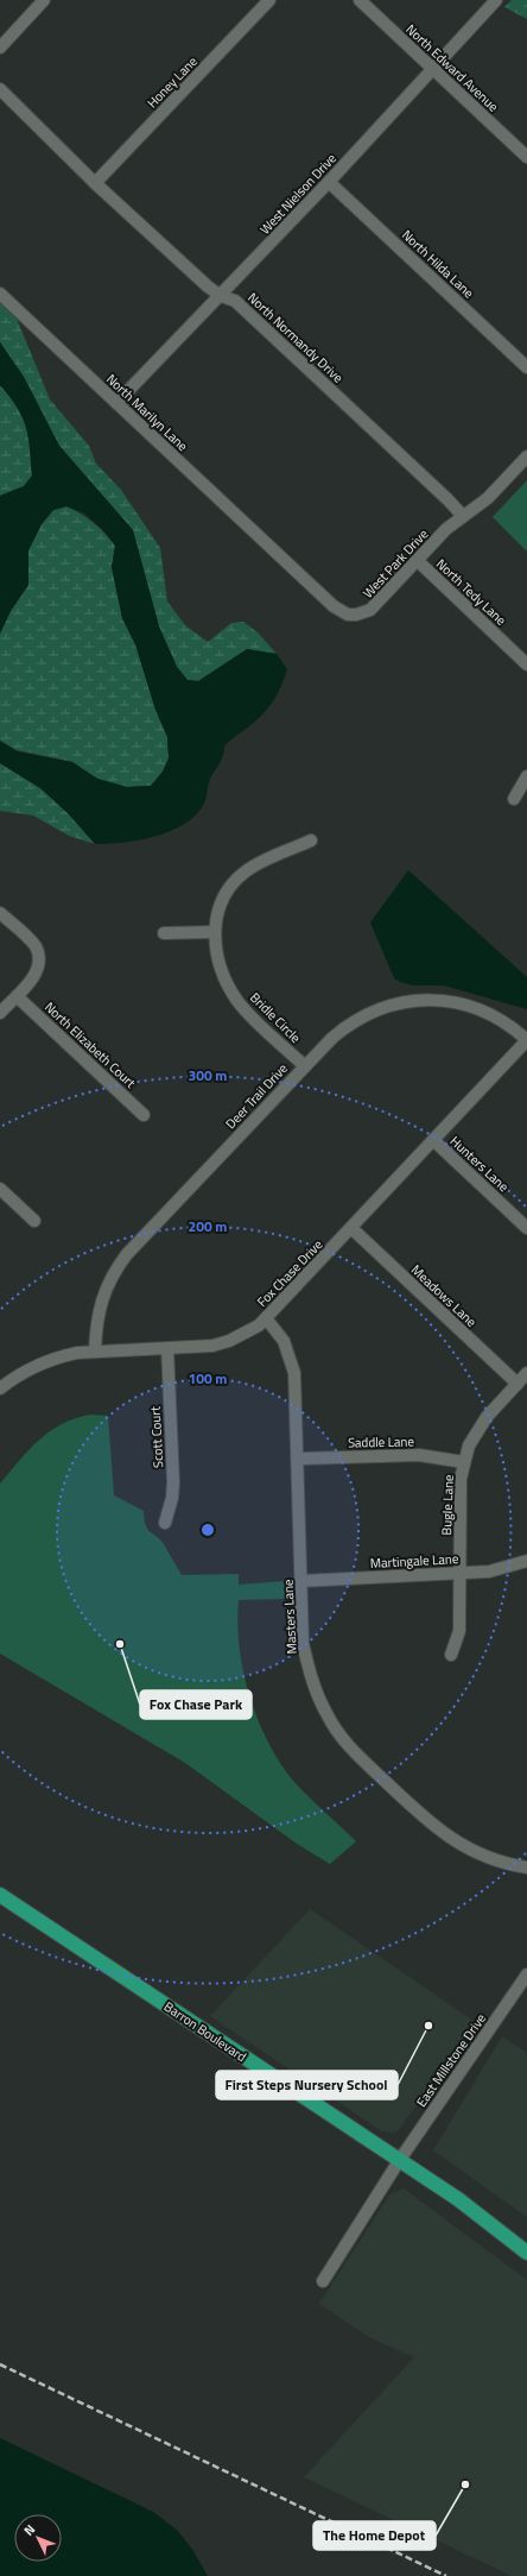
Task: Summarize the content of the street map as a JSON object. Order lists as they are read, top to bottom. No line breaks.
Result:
{"streets":{"main road":["Barron Boulevard"],"street":["North Edward Avenue","Honey Lane","West Nielson Drive","North Hilda Lane","North Normandy Drive","North Marilyn Lane","West Park Drive","North Tedy Lane","Bridle Circle","North Elizabeth Court","Deer Trail Drive","Hunters Lane","Fox Chase Drive","Meadows Lane","Scott Court","Saddle Lane","Bugle Lane","Martingale Lane","Masters Lane","East Millstone Drive"]},"crossings":[["North Edward Avenue","West Nielson Drive"],["Honey Lane","North Normandy Drive"],["West Nielson Drive","North Hilda Lane"],["West Nielson Drive","North Normandy Drive"],["West Nielson Drive","North Marilyn Lane"],["North Normandy Drive","West Park Drive"],["North Marilyn Lane","West Park Drive"],["West Park Drive","North Tedy Lane"],["Bridle Circle","Deer Trail Drive"],["Deer Trail Drive","Fox Chase Drive"],["Hunters Lane","Fox Chase Drive"],["Fox Chase Drive","Meadows Lane"],["Fox Chase Drive","Scott Court"],["Fox Chase Drive","Masters Lane"],["Meadows Lane","Bugle Lane"],["Saddle Lane","Bugle Lane"],["Saddle Lane","Masters Lane"],["Bugle Lane","Martingale Lane"],["Martingale Lane","Masters Lane"],["Barron Boulevard","East Millstone Drive"]],"places":["Fox Chase Park","First Steps Nursery School","The Home Depot"],"north":"top left","rings":["300 m","200 m","100 m"]}
